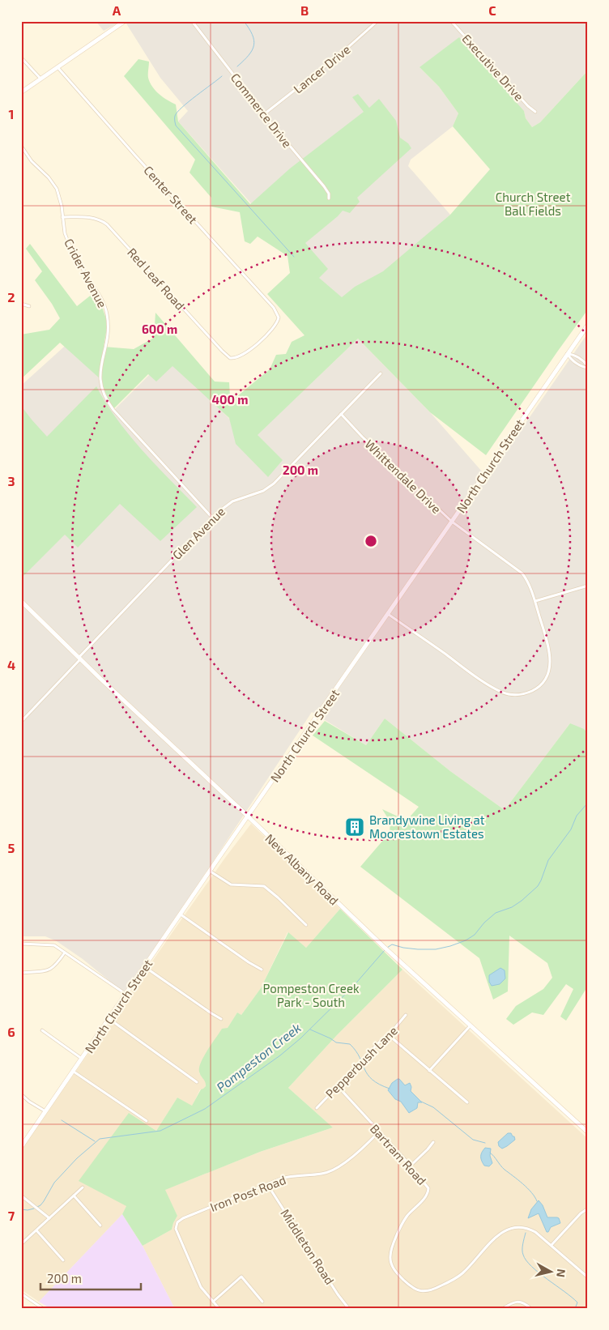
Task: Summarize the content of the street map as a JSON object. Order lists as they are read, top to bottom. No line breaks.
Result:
{"streets":{"main road":["North Church Street","New Albany Road"],"street":["Executive Drive","Lancer Drive","Commerce Drive","Center Street","Crider Avenue","Red Leaf Road","Whittendale Drive","Glen Avenue","Pepperbush Lane","Bartram Road","Iron Post Road","Middleton Road"]},"crossings":[["Lancer Drive","Commerce Drive"],["Center Street","Red Leaf Road"],["Crider Avenue","Red Leaf Road"],["Crider Avenue","Glen Avenue"],["North Church Street","Whittendale Drive"],["North Church Street","New Albany Road"],["Whittendale Drive","Glen Avenue"],["Glen Avenue","New Albany Road"],["Pepperbush Lane","Bartram Road"],["Bartram Road","Iron Post Road"],["Iron Post Road","Middleton Road"]],"water":["Pompeston Creek"],"parks":["Church Street Ball Fields","Pompeston Creek Park - South"],"places":{"building":["Brandywine Living at Moorestown Estates"]},"scale_bar":"200 m","north":"right","grid":{"columns":["A","B","C"],"rows":["1","2","3","4","5","6","7"]},"rings":["600 m","400 m","200 m"]}
